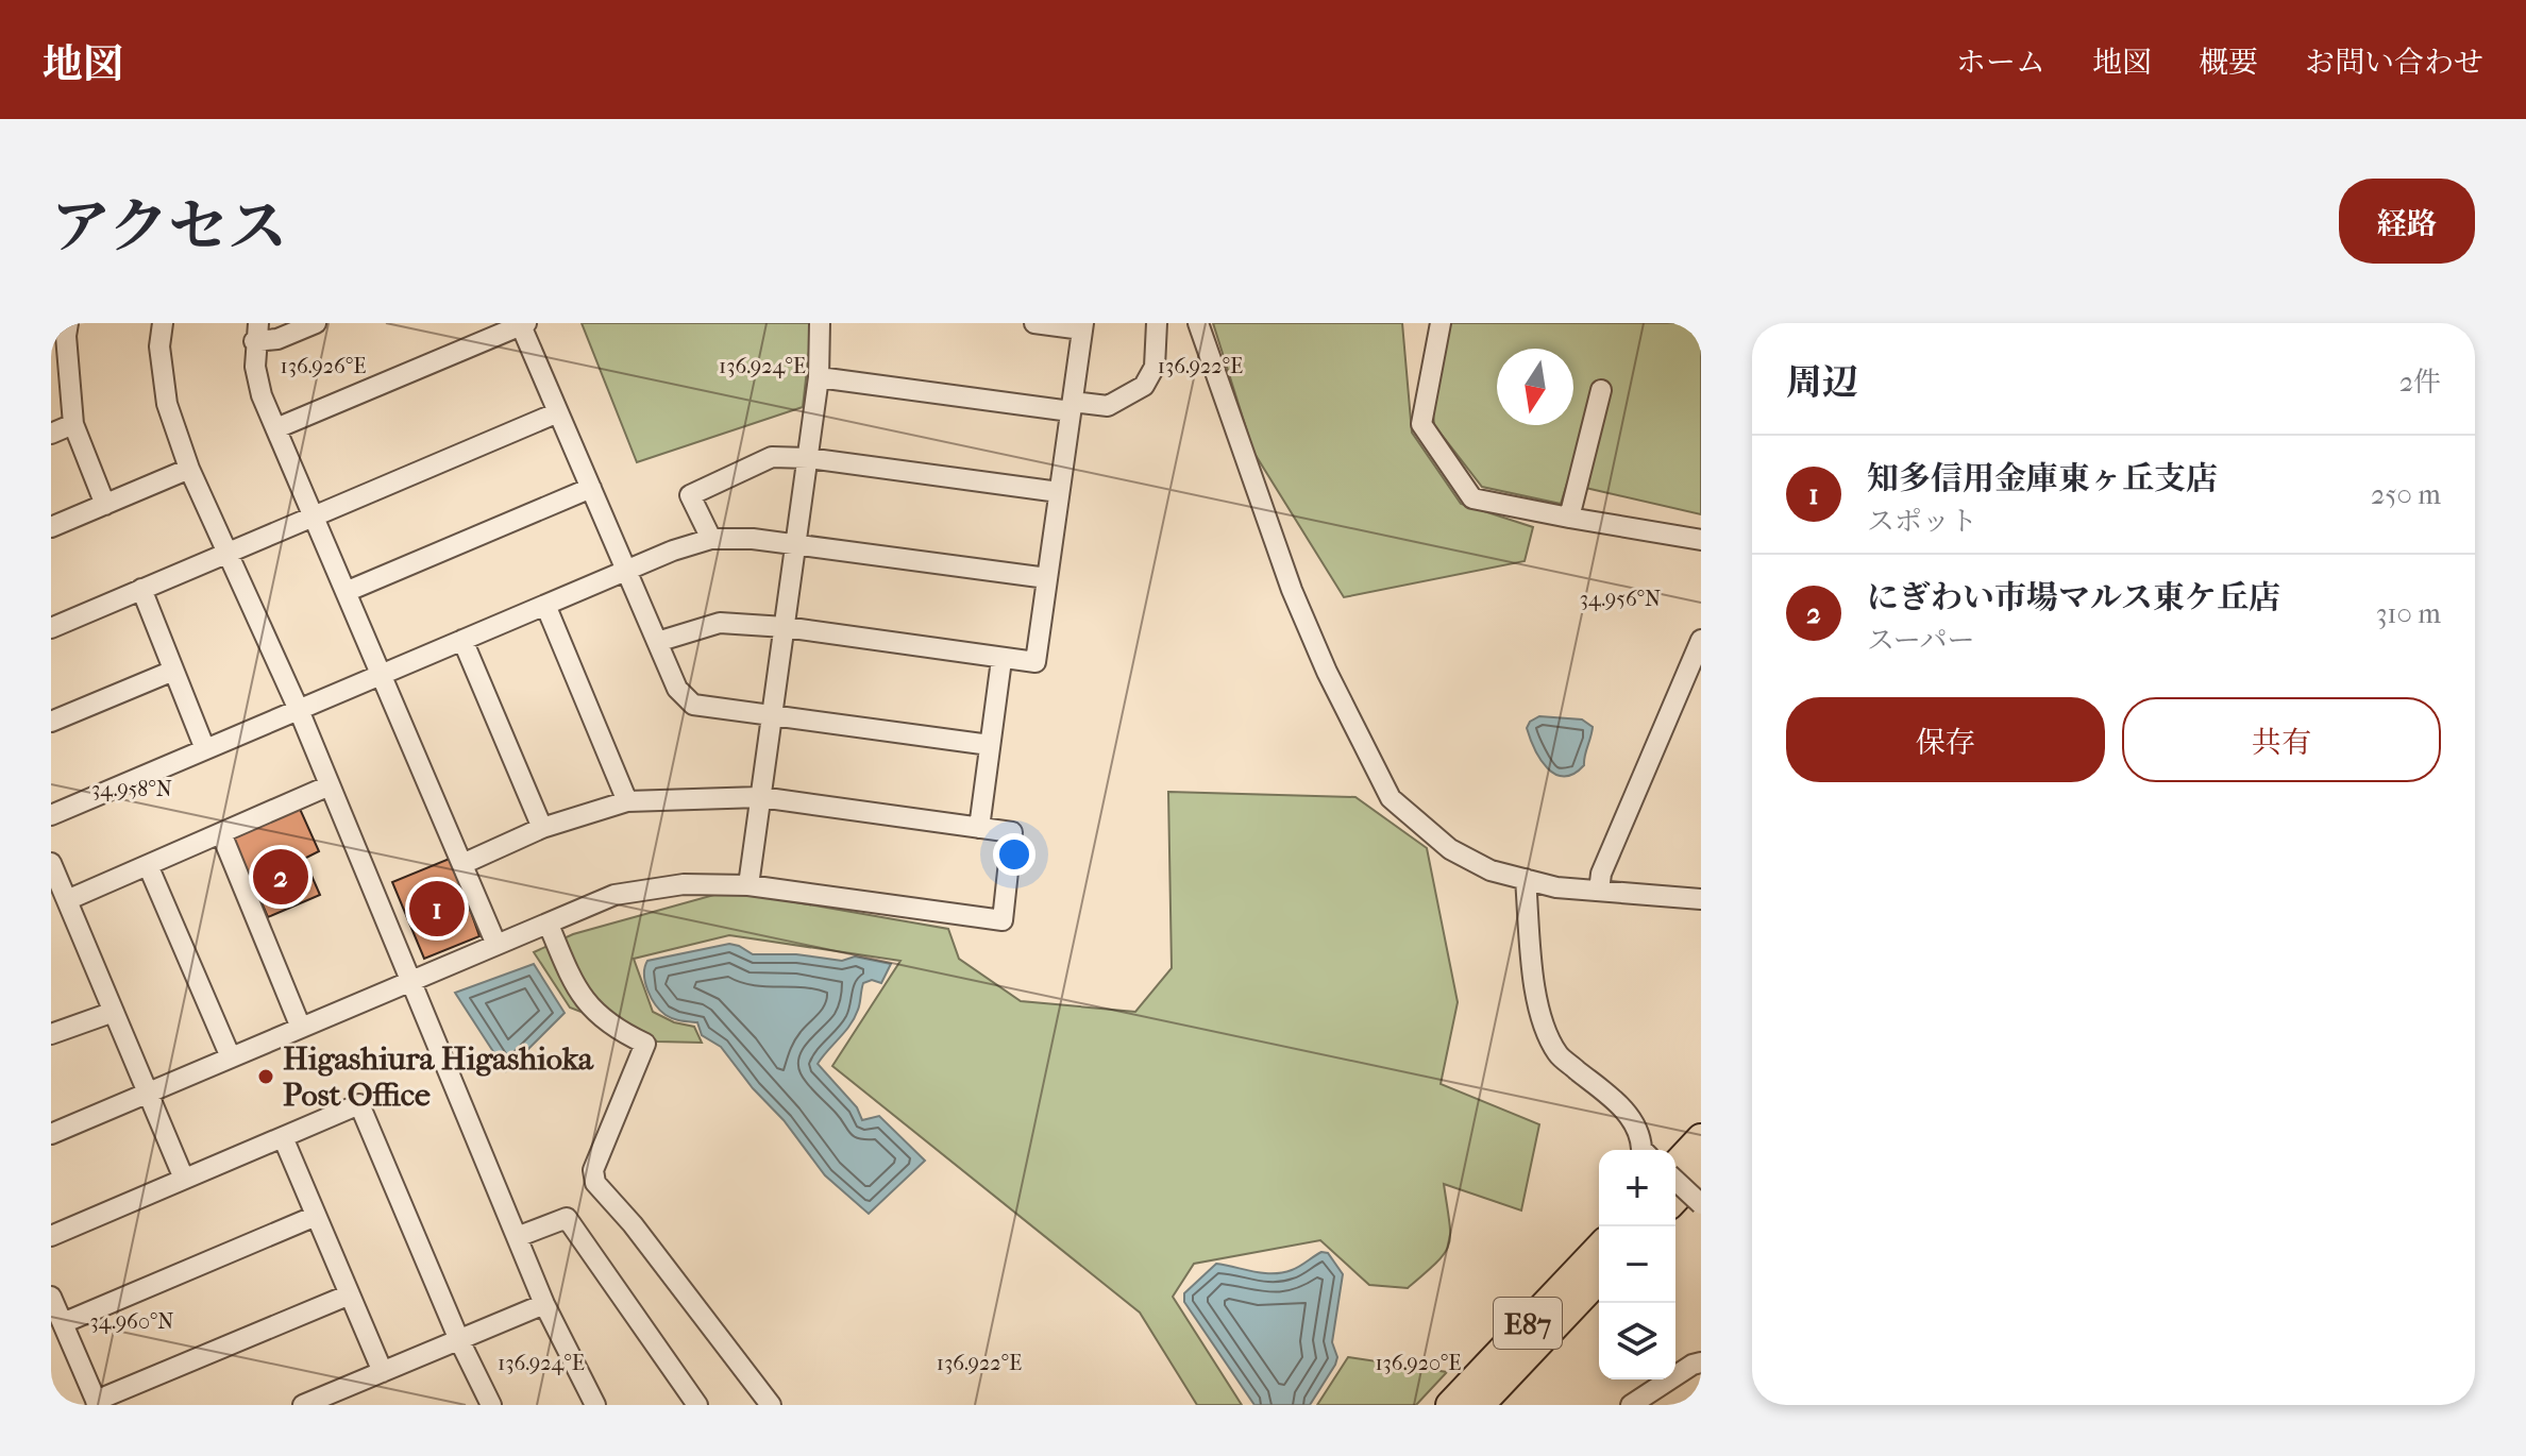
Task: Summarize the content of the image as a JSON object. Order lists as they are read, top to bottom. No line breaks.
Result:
{"streets":{"highway":["E87"]},"places":["Higashiura Higashioka Post Office"],"north":"bottom","page":{"header":"地図","nav":["ホーム","地図","概要","お問い合わせ"],"title":"アクセス","buttons":["経路",["保存","共有"]],"heading":["周辺","2件"],"list":[{"mark":"1","name":"知多信用金庫東ヶ丘支店","note":"スポット","value":"250 m"},{"mark":"2","name":"にぎわい市場マルス東ケ丘店","note":"スーパー","value":"310 m"}],"pins":["2","1"],"map_buttons":["+","−"]},"coordinates":["136.926°E","136.924°E","136.922°E","34.956°N","34.958°N","34.960°N","136.920°E"]}
